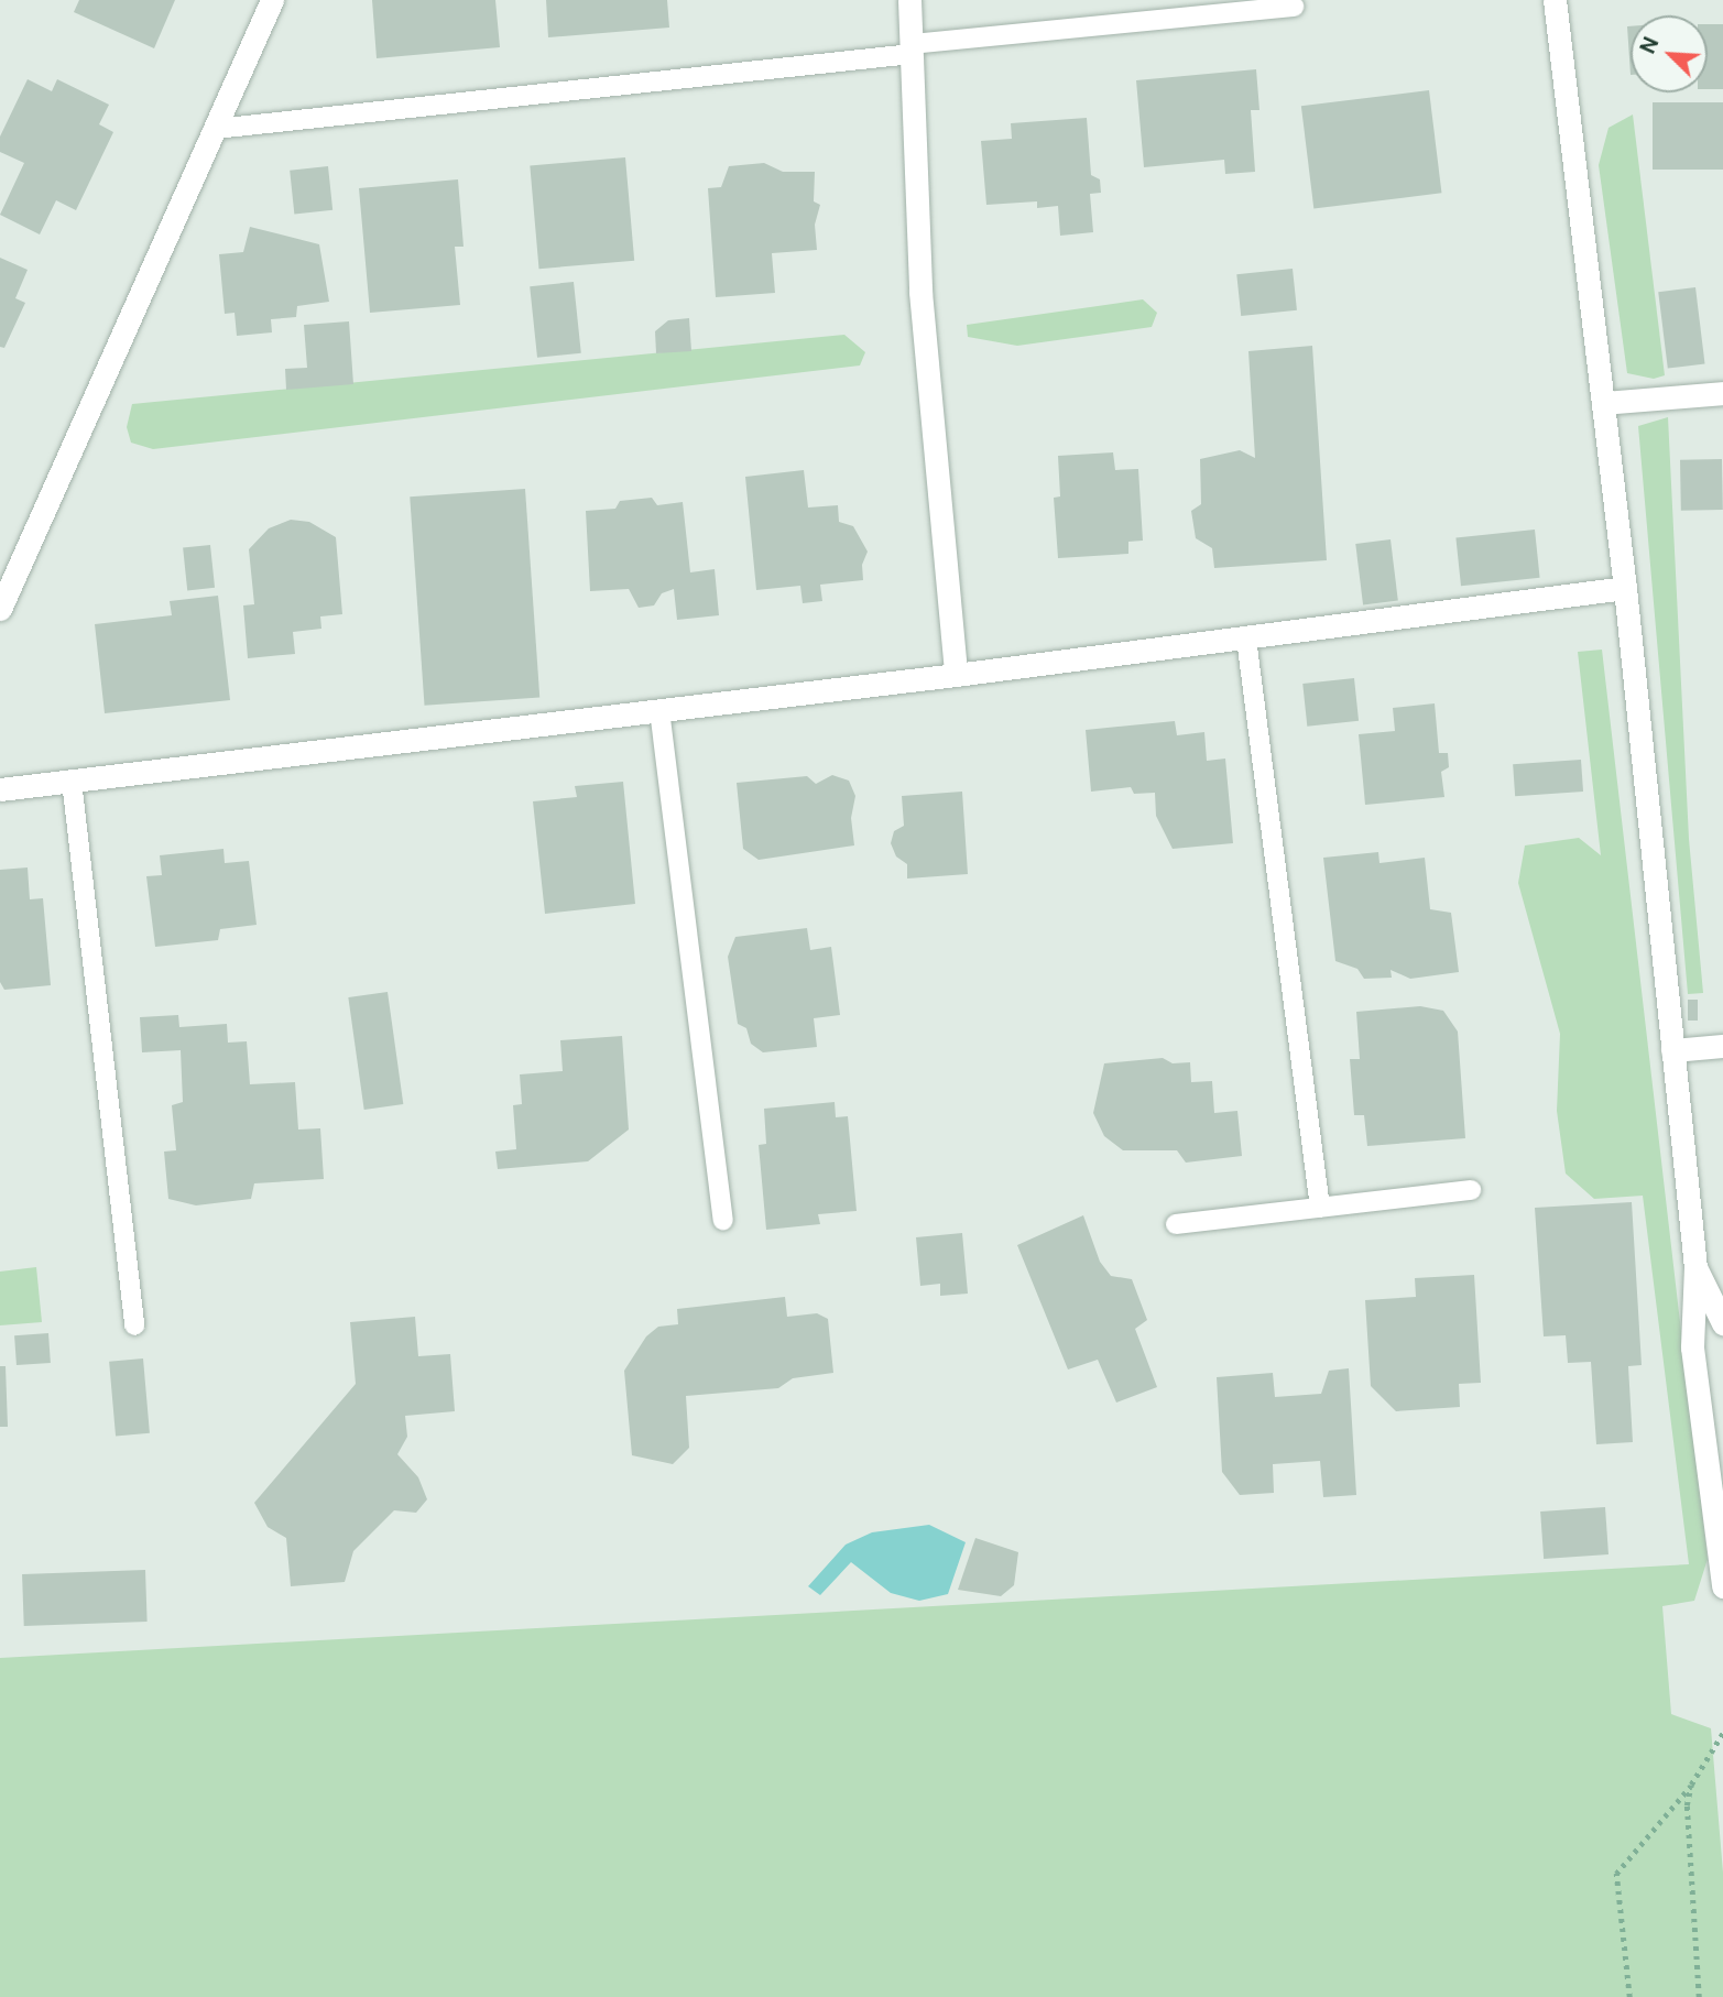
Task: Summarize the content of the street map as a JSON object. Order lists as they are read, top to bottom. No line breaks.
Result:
{"north":"top left"}
